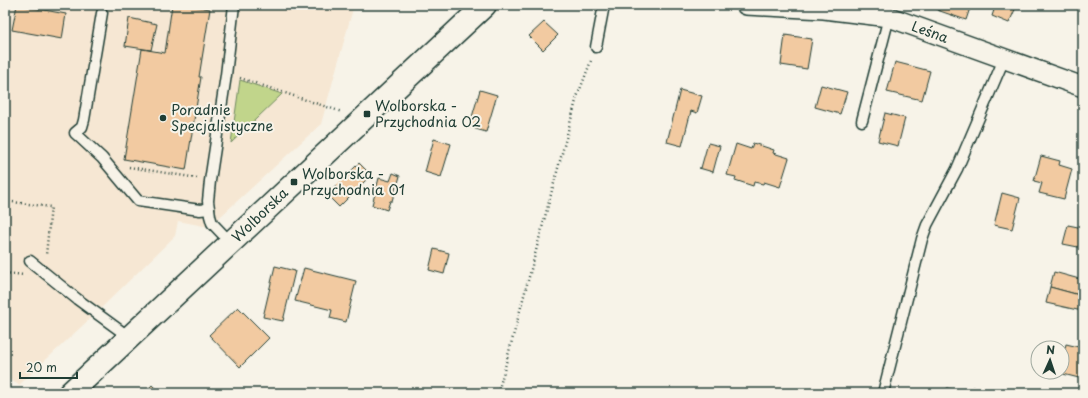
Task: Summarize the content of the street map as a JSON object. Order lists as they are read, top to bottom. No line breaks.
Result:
{"streets":{"main road":["Wolborska"],"street":["Leśna"]},"places":{"transit":["Wolborska - Przychodnia 02","Wolborska - Przychodnia 01"],"other":["Poradnie Specjalistyczne"]},"scale_bar":"20 m","north":"top"}
